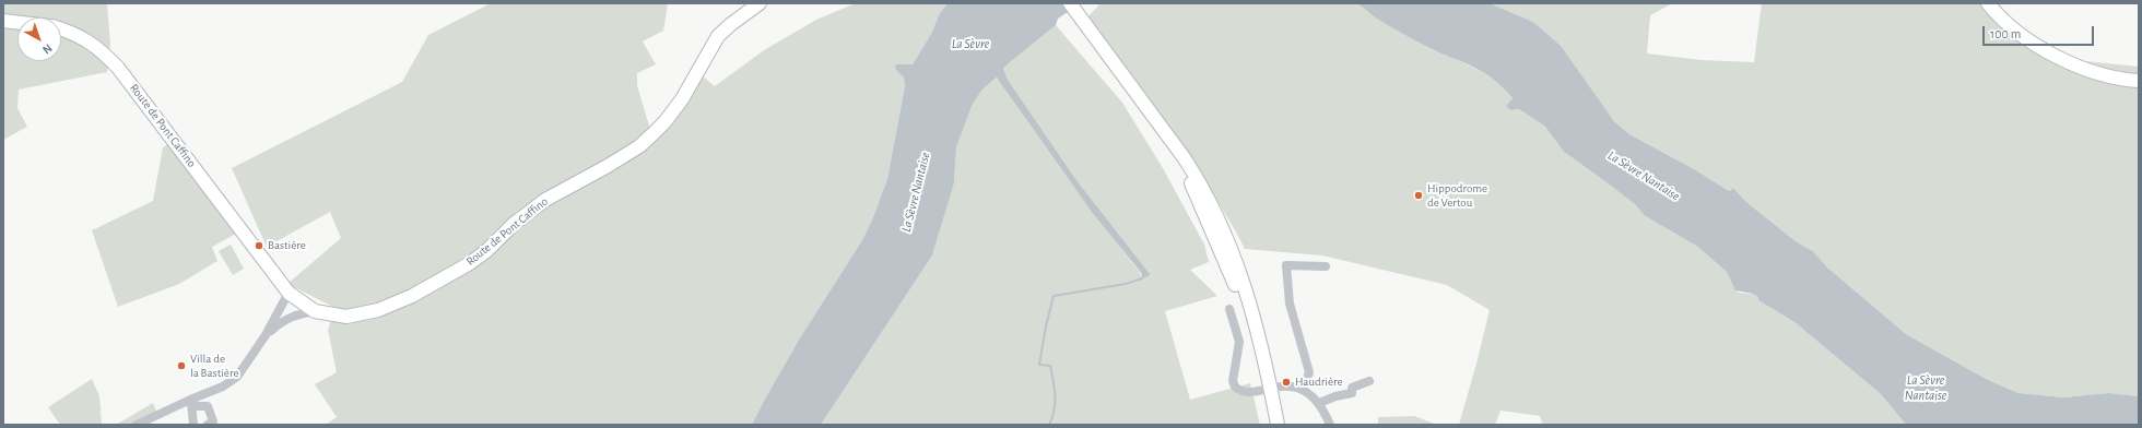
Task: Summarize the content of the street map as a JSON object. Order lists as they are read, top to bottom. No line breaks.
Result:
{"streets":{"street":["Route de Pont Caffino"]},"water":["La Sèvre","La Sèvre Nantaise"],"places":["Hippodrome de Vertou","Bastière","Villa de la Bastière","Haudrière"],"scale_bar":"100 m","north":"bottom right"}
